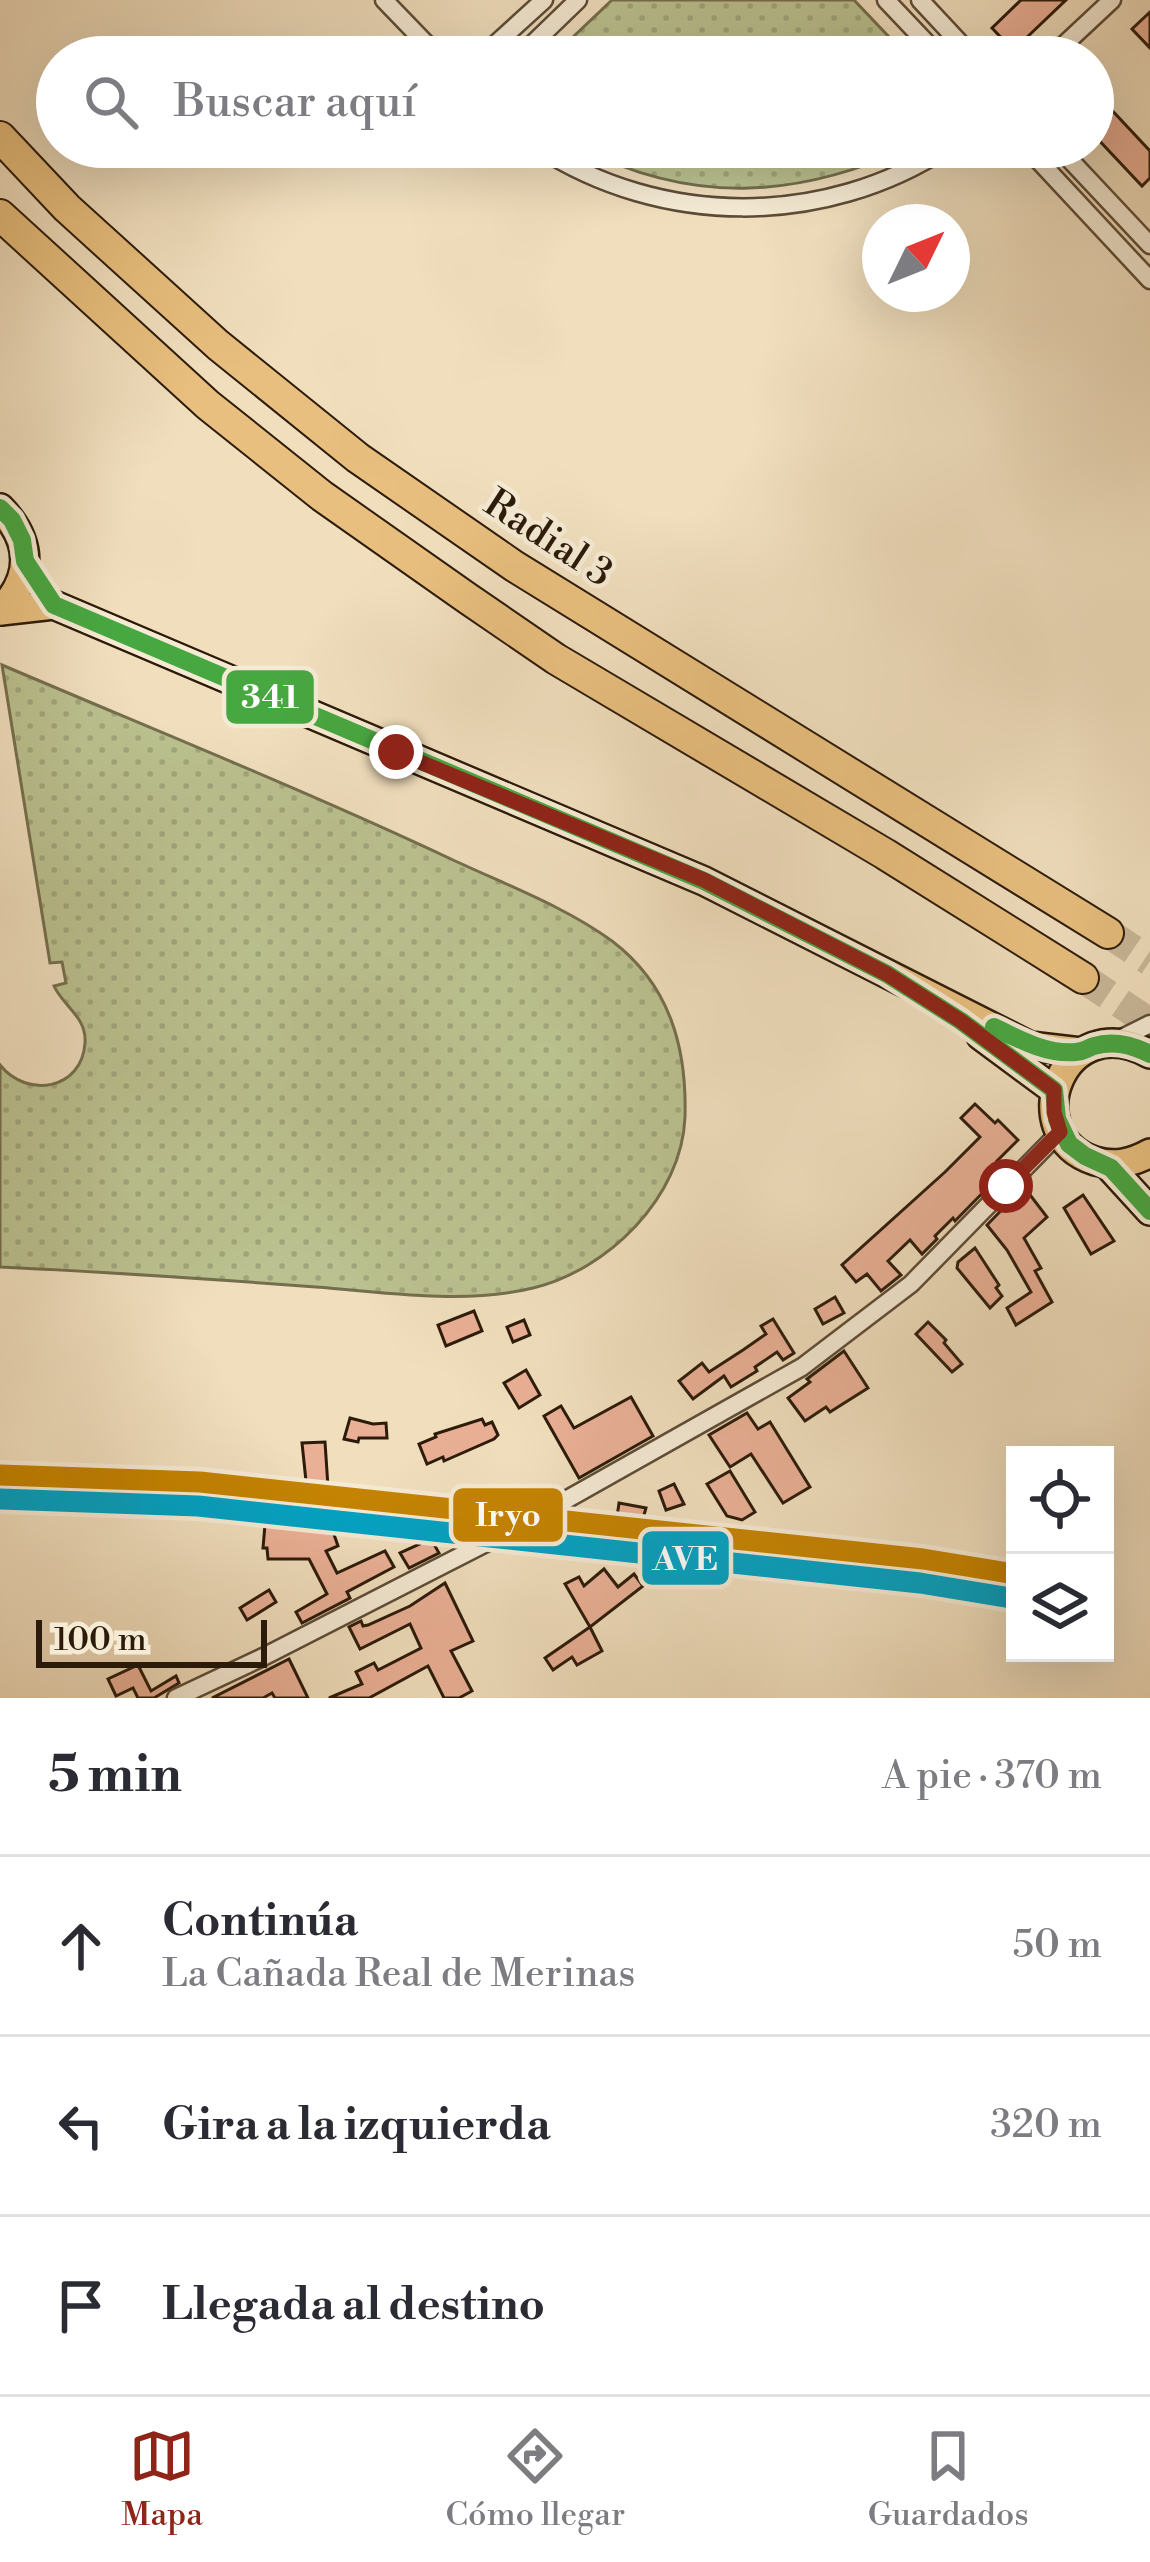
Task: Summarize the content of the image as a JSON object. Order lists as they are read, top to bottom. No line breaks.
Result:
{"streets":{"highway":["Radial 3"]},"lines":["transit line 341","transit line Iryo","transit line AVE"],"scale_bar":"100 m","north":"top right","page":{"search":"Buscar aquí","scale":"100 m","heading":["5 min","A pie · 370 m"],"list":[["Continúa","La Cañada Real de Merinas","50 m"],["Gira a la izquierda","320 m"],"Llegada al destino"],"nav":["Mapa","Cómo llegar","Guardados"]}}
